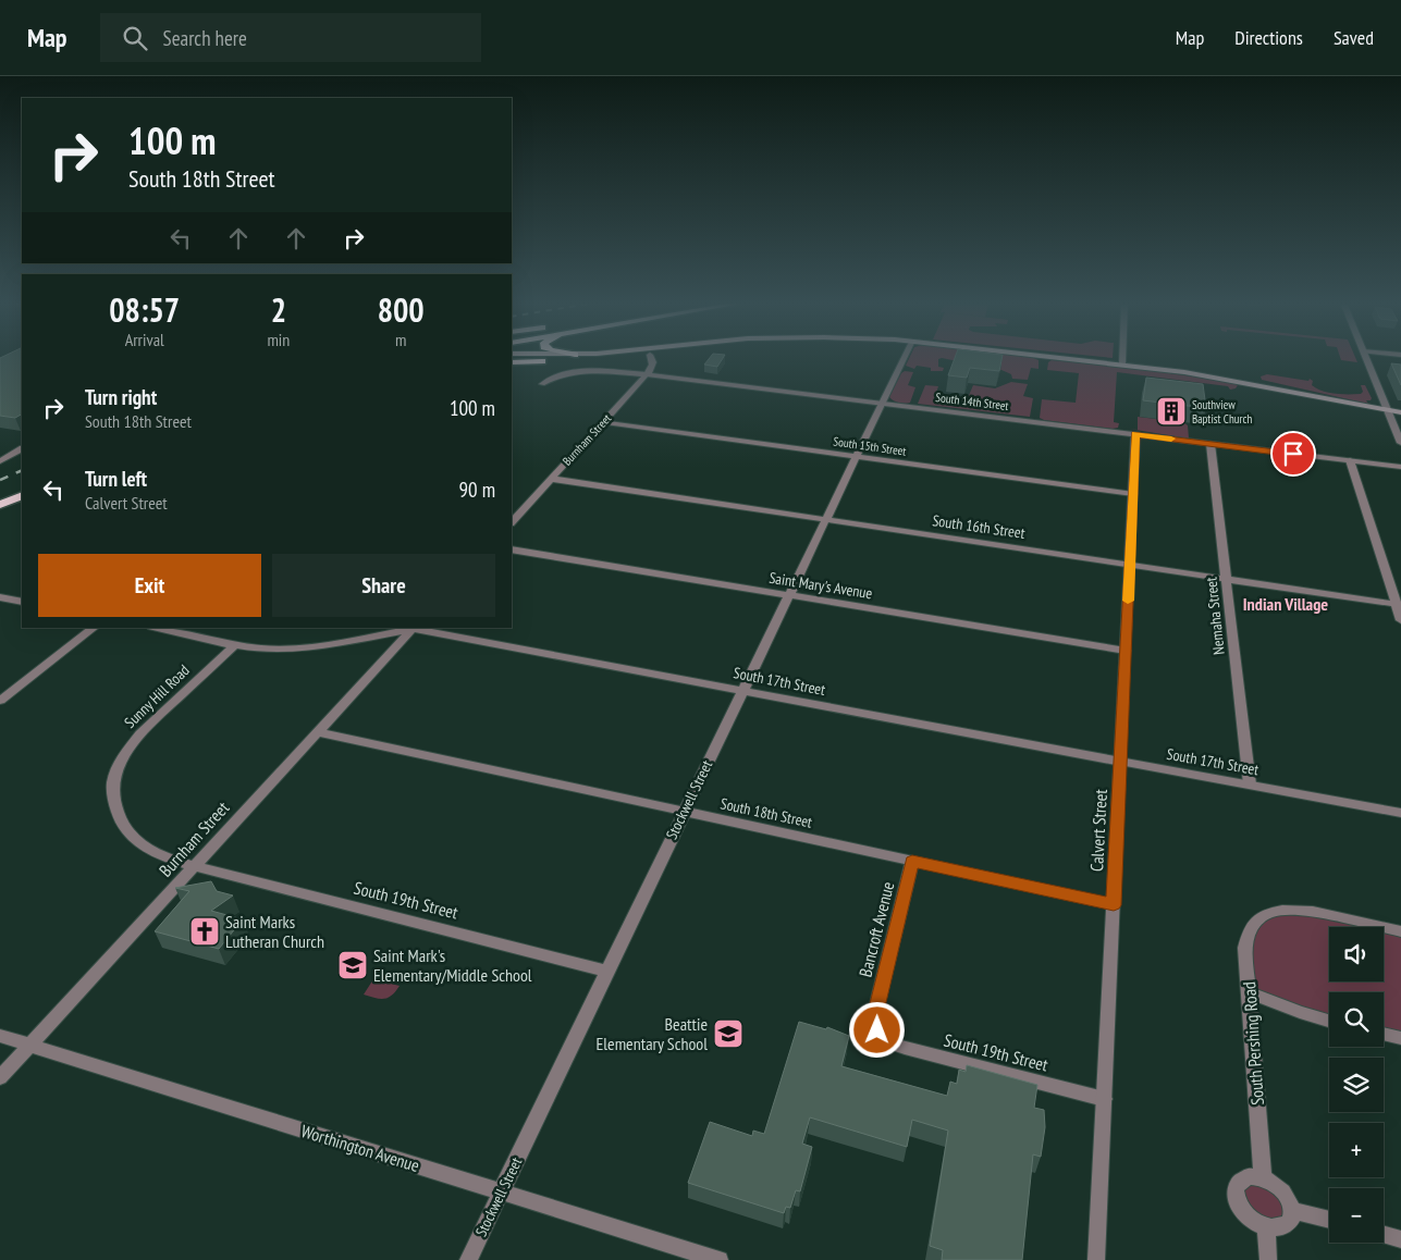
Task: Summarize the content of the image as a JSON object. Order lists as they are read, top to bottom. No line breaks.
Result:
{"streets":{"street":["South 14th Street","Burnham Street","South 15th Street","South 16th Street","Saint Mary's Avenue","Nemaha Street","South 17th Street","Sunny Hill Road","Stockwell Street","South 18th Street","Calvert Street","South 19th Street","Bancroft Avenue","South Pershing Road","Worthington Avenue"]},"crossings":[["South 14th Street","Burnham Street"],["South 14th Street","Nemaha Street"],["South 14th Street","Stockwell Street"],["South 14th Street","Calvert Street"],["Burnham Street","South 15th Street"],["Burnham Street","South 16th Street"],["Burnham Street","South 17th Street"],["Burnham Street","Sunny Hill Road"],["Burnham Street","South 18th Street"],["Burnham Street","South 19th Street"],["Burnham Street","Worthington Avenue"],["South 15th Street","Stockwell Street"],["South 15th Street","Calvert Street"],["South 16th Street","Nemaha Street"],["South 16th Street","Stockwell Street"],["South 16th Street","Calvert Street"],["Saint Mary's Avenue","Stockwell Street"],["Saint Mary's Avenue","Calvert Street"],["Nemaha Street","South 17th Street"],["South 17th Street","Sunny Hill Road"],["South 17th Street","Stockwell Street"],["South 17th Street","Calvert Street"],["Sunny Hill Road","South 19th Street"],["Stockwell Street","South 18th Street"],["Stockwell Street","South 19th Street"],["Stockwell Street","Worthington Avenue"],["South 18th Street","Calvert Street"],["South 18th Street","Bancroft Avenue"],["Calvert Street","South 19th Street"],["South 19th Street","Bancroft Avenue"]],"districts":["Indian Village"],"places":{"building":["Southview Baptist Church"],"church":["Saint Marks Lutheran Church"],"school or university":["Saint Mark's Elementary/Middle School","Beattie Elementary School"]},"page":{"header":"Map","search":"Search here","nav":["Map","Directions","Saved"],"turn":["100 m","South 18th Street"],"eta":["08:57","Arrival","2","min","800","m"],"list":[{"name":"Turn right","note":"South 18th Street","value":"100 m"},{"name":"Turn left","note":"Calvert Street","value":"90 m"}],"buttons":["Exit","Share"],"map_buttons":["+","−"]}}
